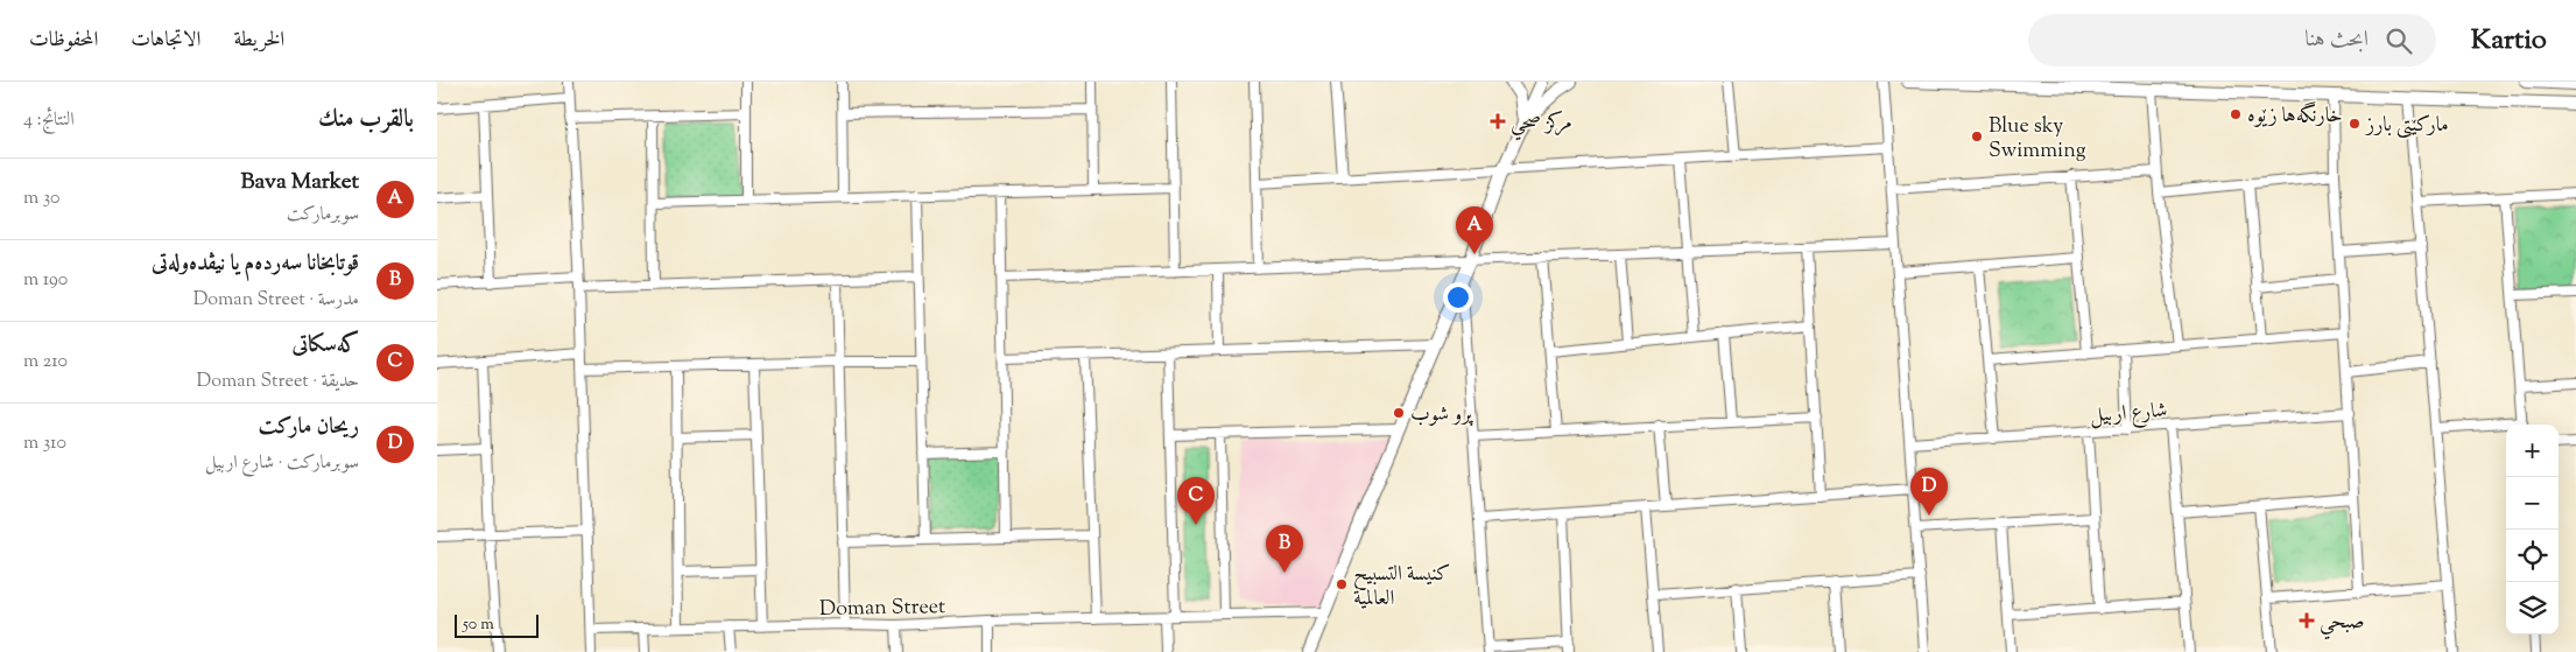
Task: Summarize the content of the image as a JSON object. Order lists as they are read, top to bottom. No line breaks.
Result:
{"streets":{"street":["شارع اربيل","Doman Street"]},"places":{"other":["خارنگەها زێوە","مارکێتی بارز","Blue sky Swimming","پرو شوب","كنيسة التسبيح العالمية"],"health":["مركز صحي","صبحي"]},"scale_bar":"50 m","page":{"header":"Kartio","search":"ابحث هنا","nav":["الخريطة","الاتجاهات","المحفوظات"],"heading":["بالقرب منك","النتائج: 4"],"list":[{"mark":"A","name":"Bava Market","note":"سوبرماركت","value":"30 m"},{"mark":"B","name":"قوتابخانا سەردەم یا نیڤدەولەتی","note":"مدرسة · Doman Street","value":"190 m"},{"mark":"C","name":"کەسکاتی","note":"حديقة · Doman Street","value":"210 m"},{"mark":"D","name":"ريحان ماركت","note":"سوبرماركت · شارع اربيل","value":"310 m"}],"pins":["A","D","C","B"],"map_buttons":["+","−"],"scale":"50 m"}}
